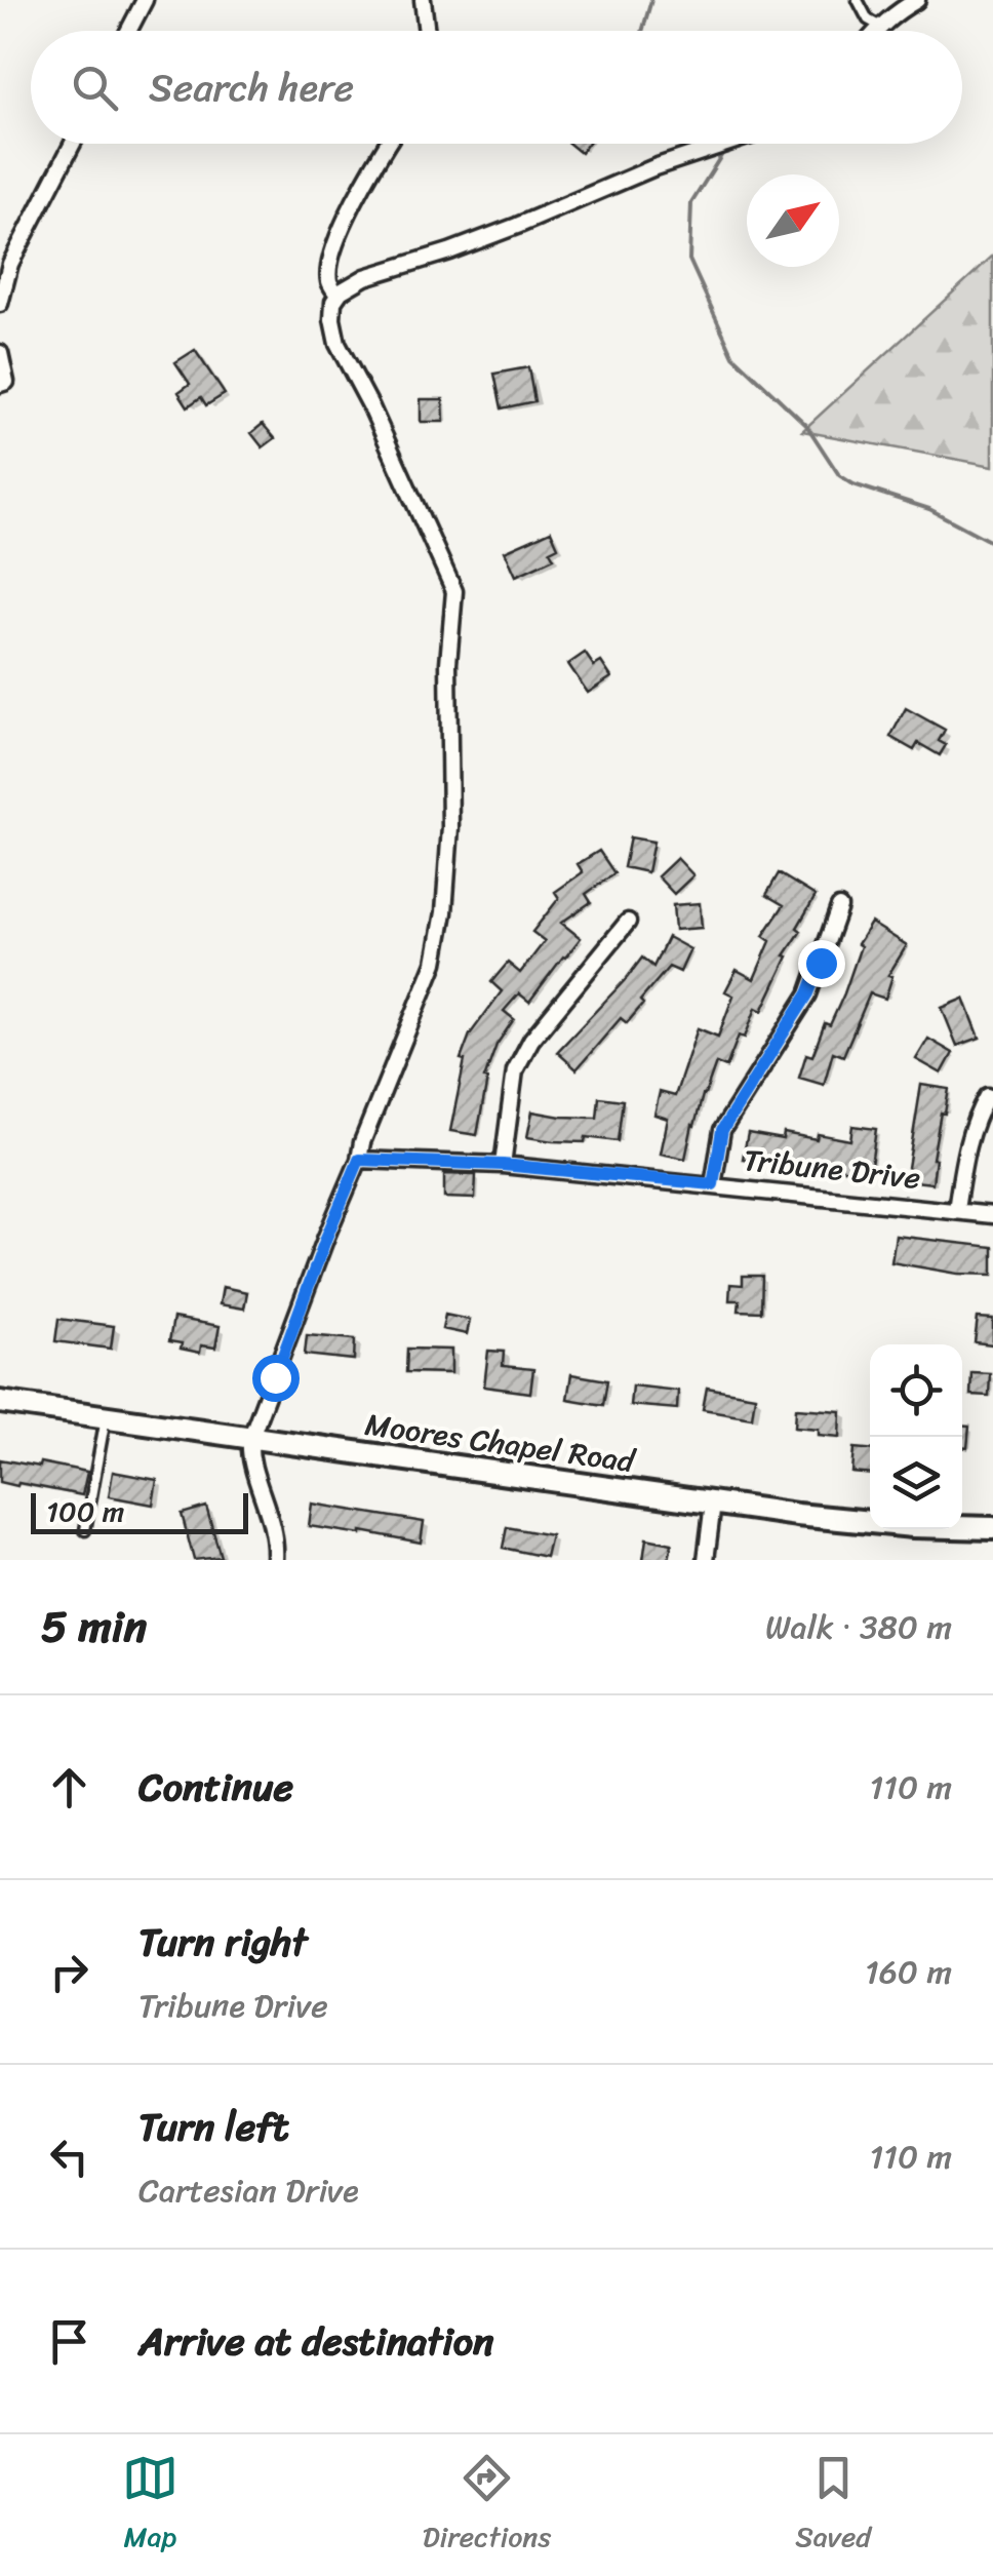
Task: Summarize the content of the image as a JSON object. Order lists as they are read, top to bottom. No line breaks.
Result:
{"streets":{"main road":["Moores Chapel Road"],"street":["Tribune Drive"]},"scale_bar":"100 m","north":"top right","page":{"search":"Search here","scale":"100 m","heading":["5 min","Walk · 380 m"],"list":[["Continue","110 m"],["Turn right","Tribune Drive","160 m"],["Turn left","Cartesian Drive","110 m"],"Arrive at destination"],"nav":["Map","Directions","Saved"]}}
